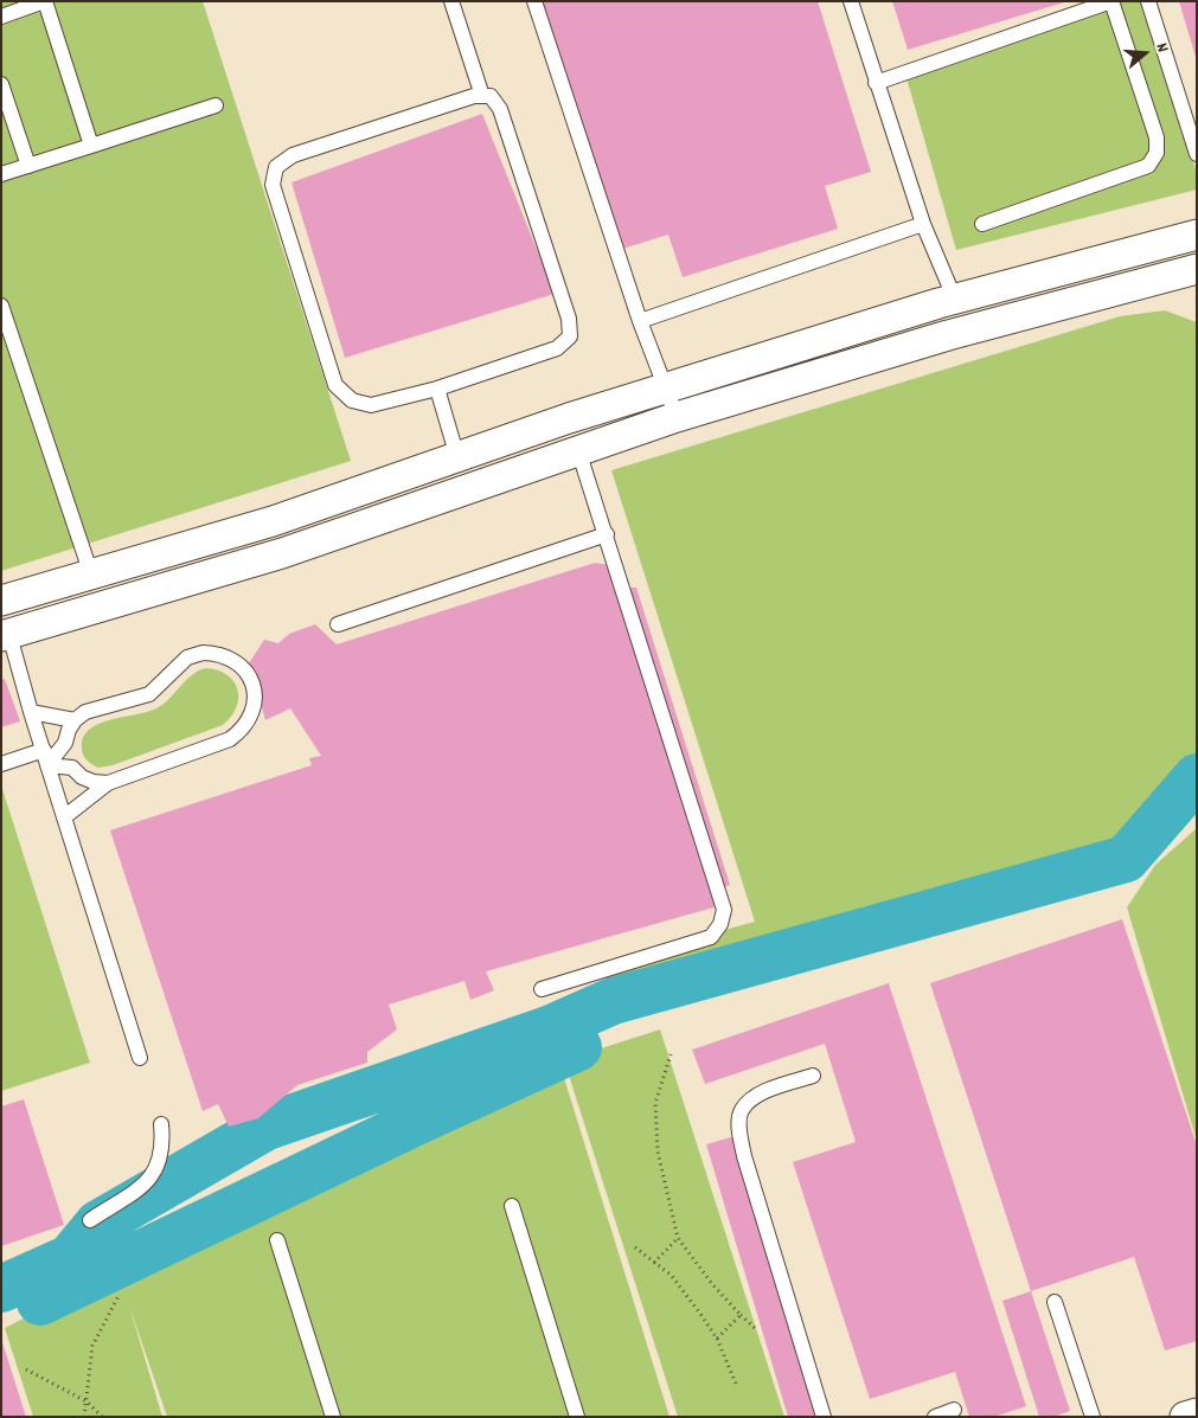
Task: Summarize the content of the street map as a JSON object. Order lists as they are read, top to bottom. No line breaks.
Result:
{"north":"right"}
